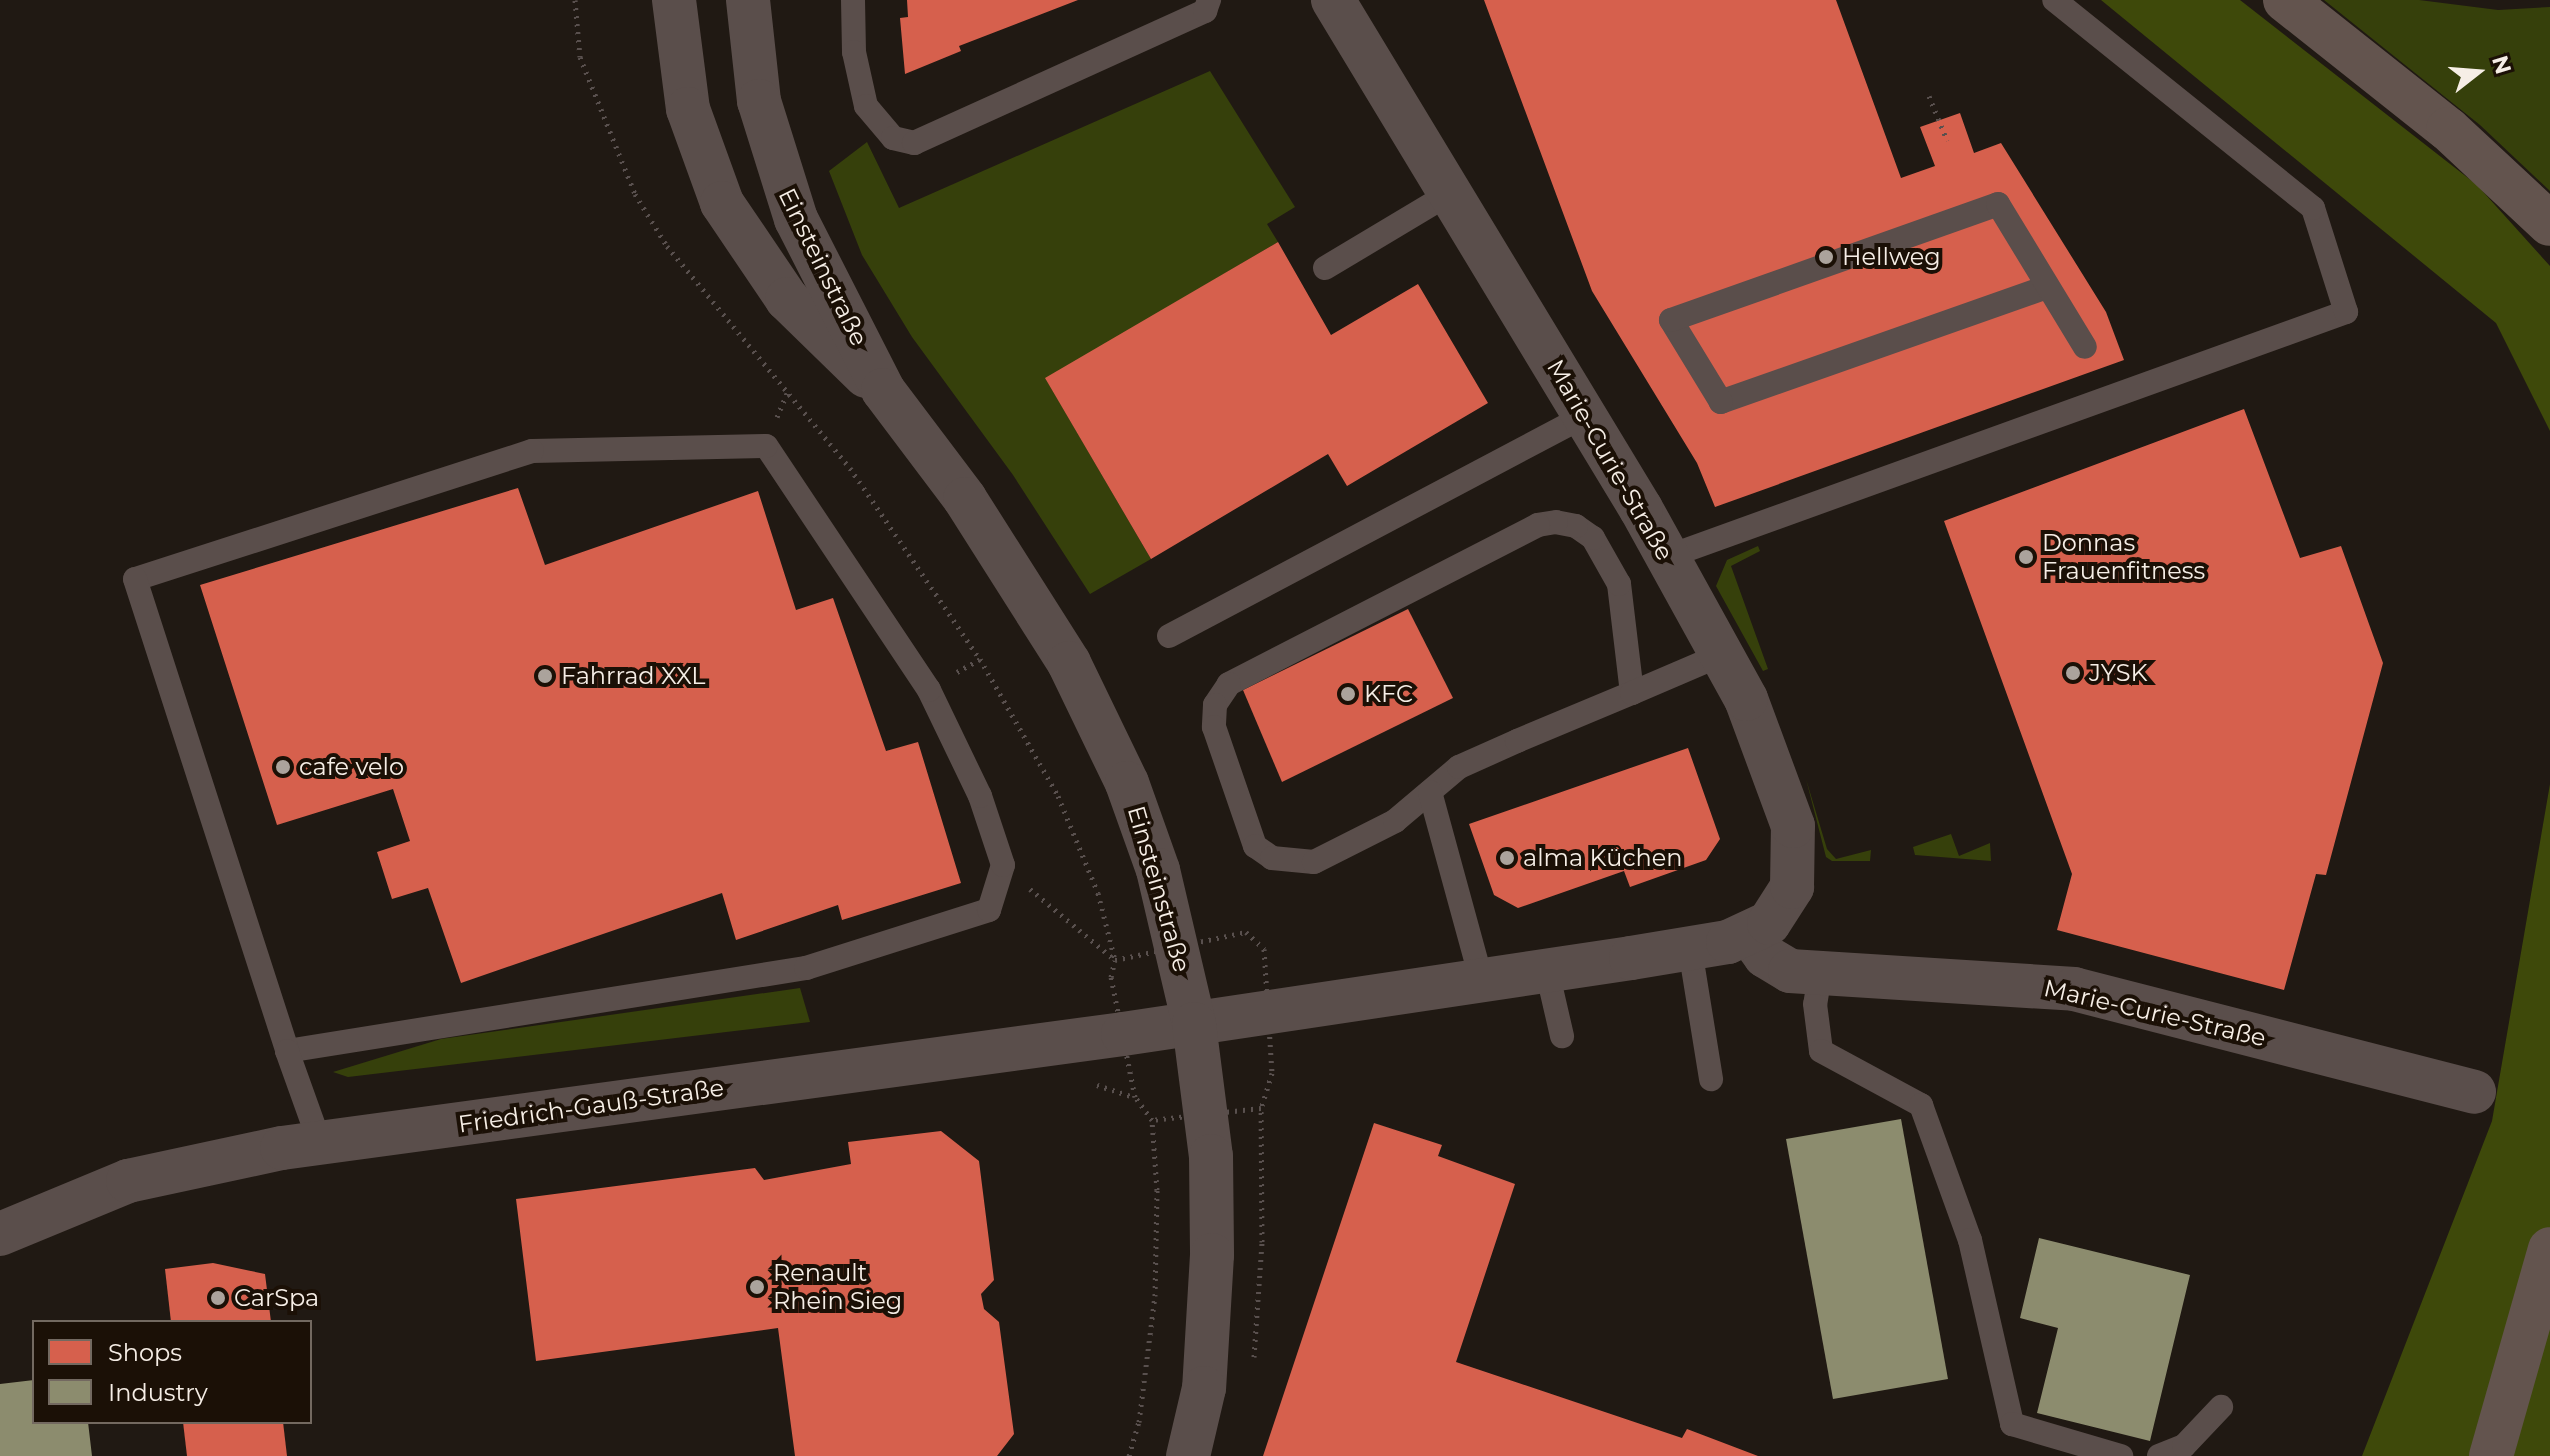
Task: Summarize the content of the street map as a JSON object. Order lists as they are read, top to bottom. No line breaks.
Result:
{"streets":{"street":["Einsteinstraße","Marie-Curie-Straße","Friedrich-Gauß-Straße"]},"crossings":[["Einsteinstraße","Friedrich-Gauß-Straße"]],"places":["Hellweg","Donnas Frauenfitness","JYSK","Fahrrad XXL","KFC","cafe velo","alma Küchen","Renault Rhein Sieg","CarSpa"],"legend":["Shops","Industry"],"north":"right"}
